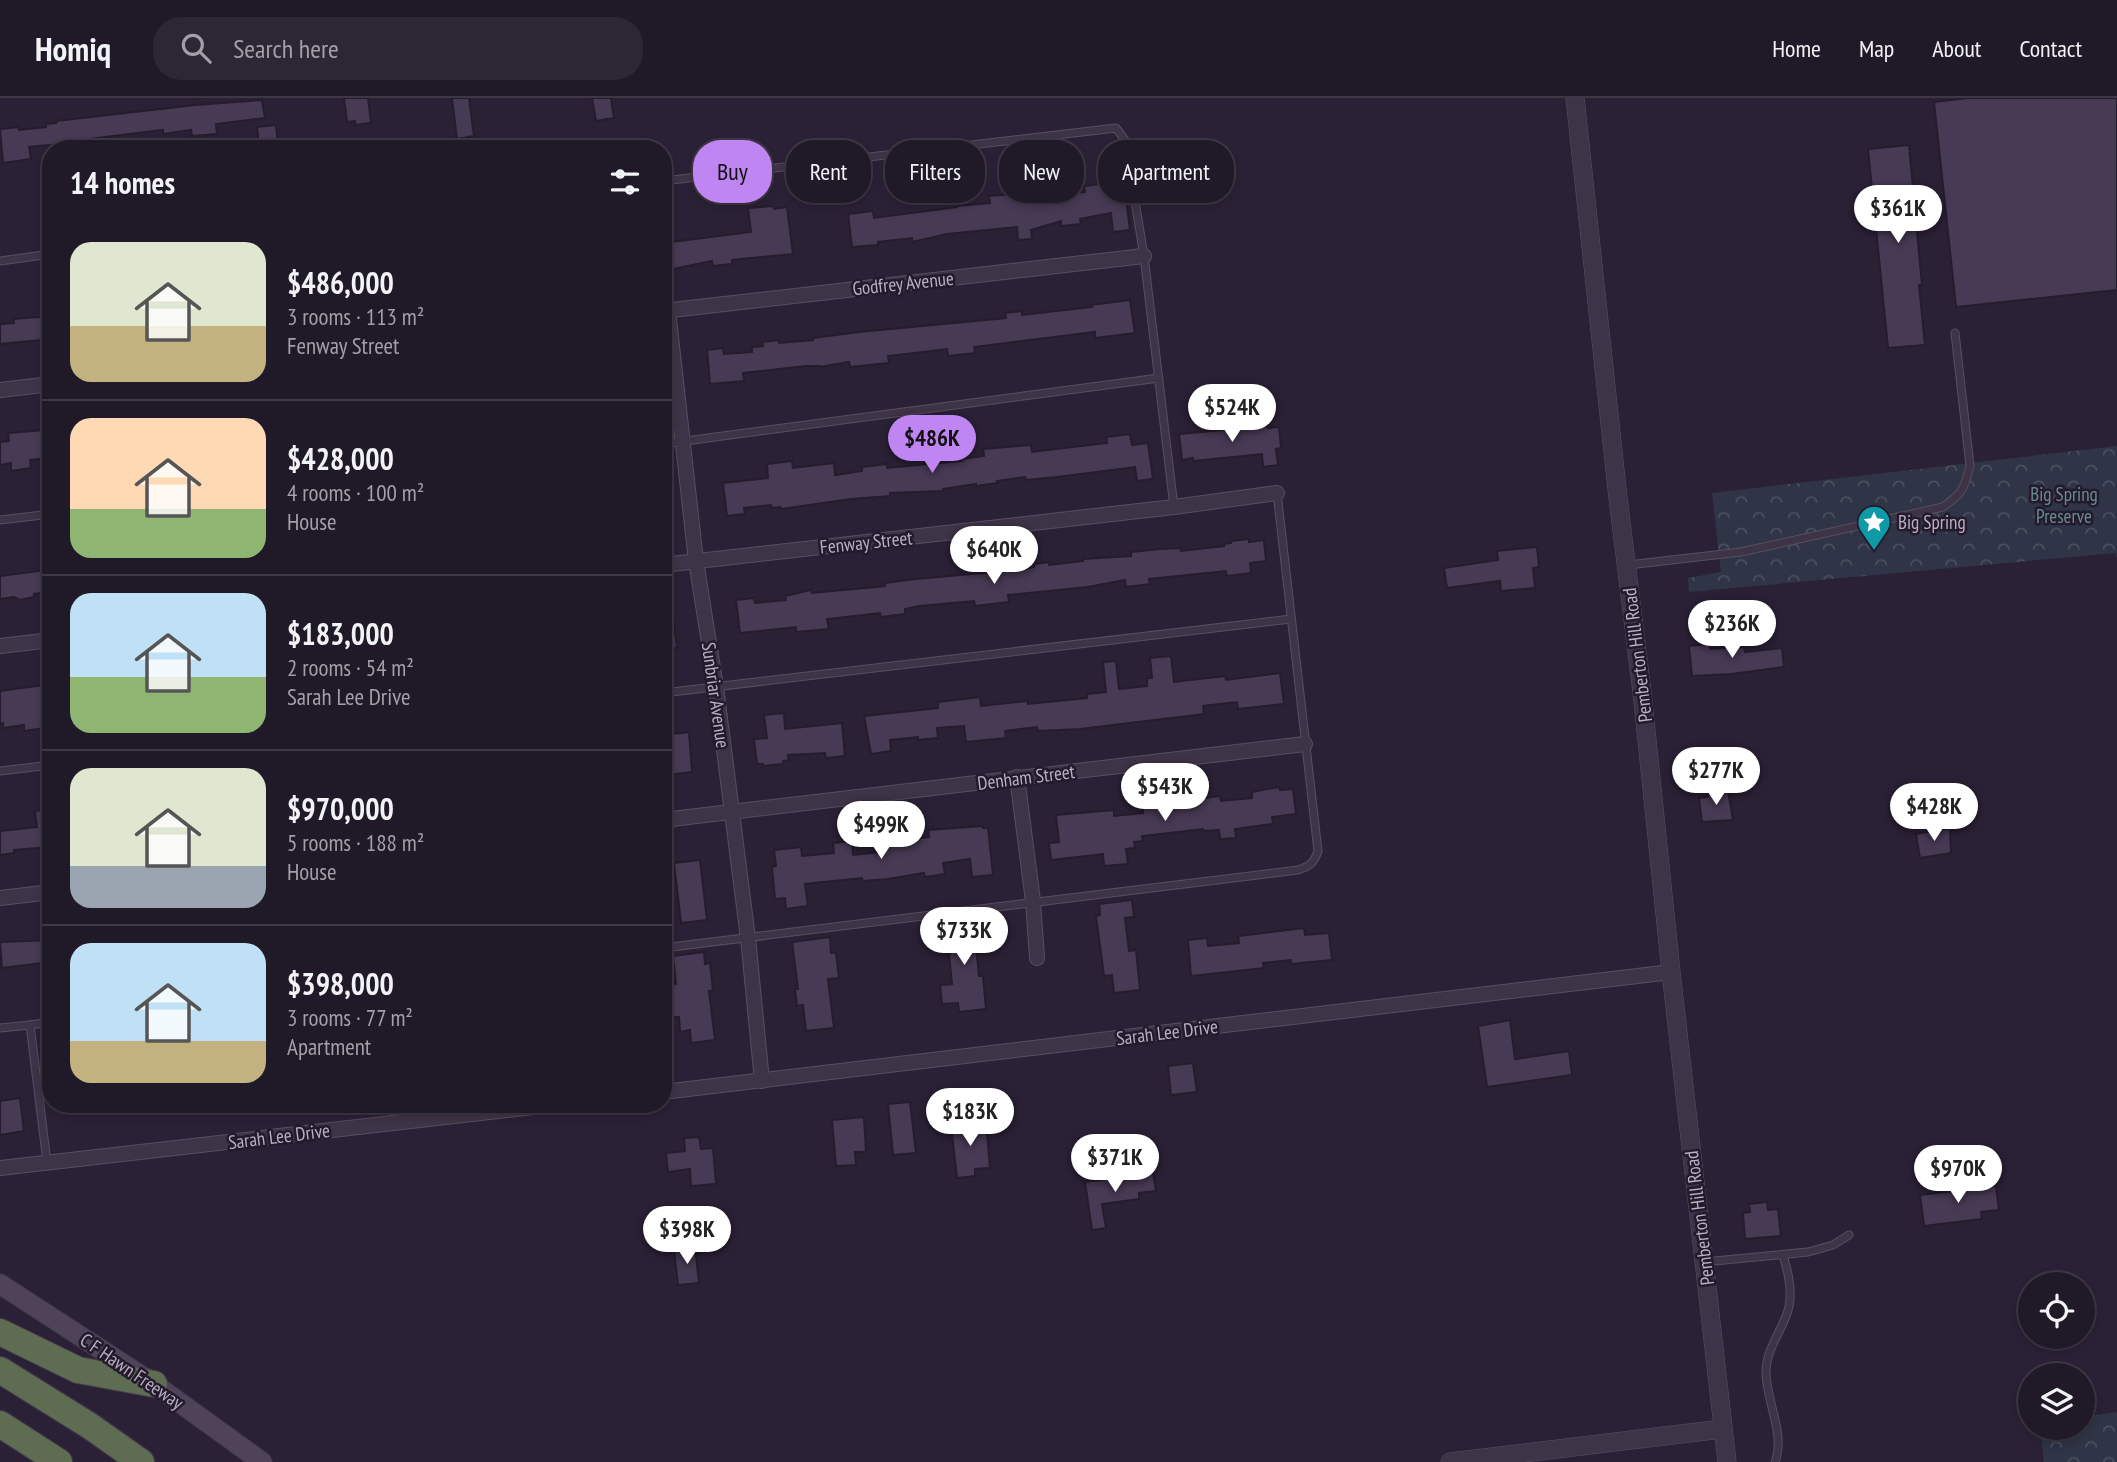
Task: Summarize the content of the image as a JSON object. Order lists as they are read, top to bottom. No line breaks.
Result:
{"streets":{"main road":["C F Hawn Freeway"],"street":["Godfrey Avenue","Fenway Street","Pemberton Hill Road","Sunbriar Avenue","Denham Street","Sarah Lee Drive"]},"crossings":[["Fenway Street","Sunbriar Avenue"],["Pemberton Hill Road","Sarah Lee Drive"],["Sunbriar Avenue","Denham Street"],["Sunbriar Avenue","Sarah Lee Drive"]],"parks":["Big Spring Preserve"],"places":{"place":["Big Spring"]},"page":{"header":"Homiq","search":"Search here","nav":["Home","Map","About","Contact"],"chip":["Buy","Rent","Filters","New","Apartment"],"heading":"14 homes","price":["$361K","$524K","$486K","$640K","$236K","$277K","$543K","$428K","$499K","$733K","$183K","$371K","$970K","$398K"],"list":[{"name":"$486,000","note":"3 rooms · 113 m² · Fenway Street"},{"name":"$428,000","note":"4 rooms · 100 m² · House"},{"name":"$183,000","note":"2 rooms · 54 m² · Sarah Lee Drive"},{"name":"$970,000","note":"5 rooms · 188 m² · House"},{"name":"$398,000","note":"3 rooms · 77 m² · Apartment"}]}}
